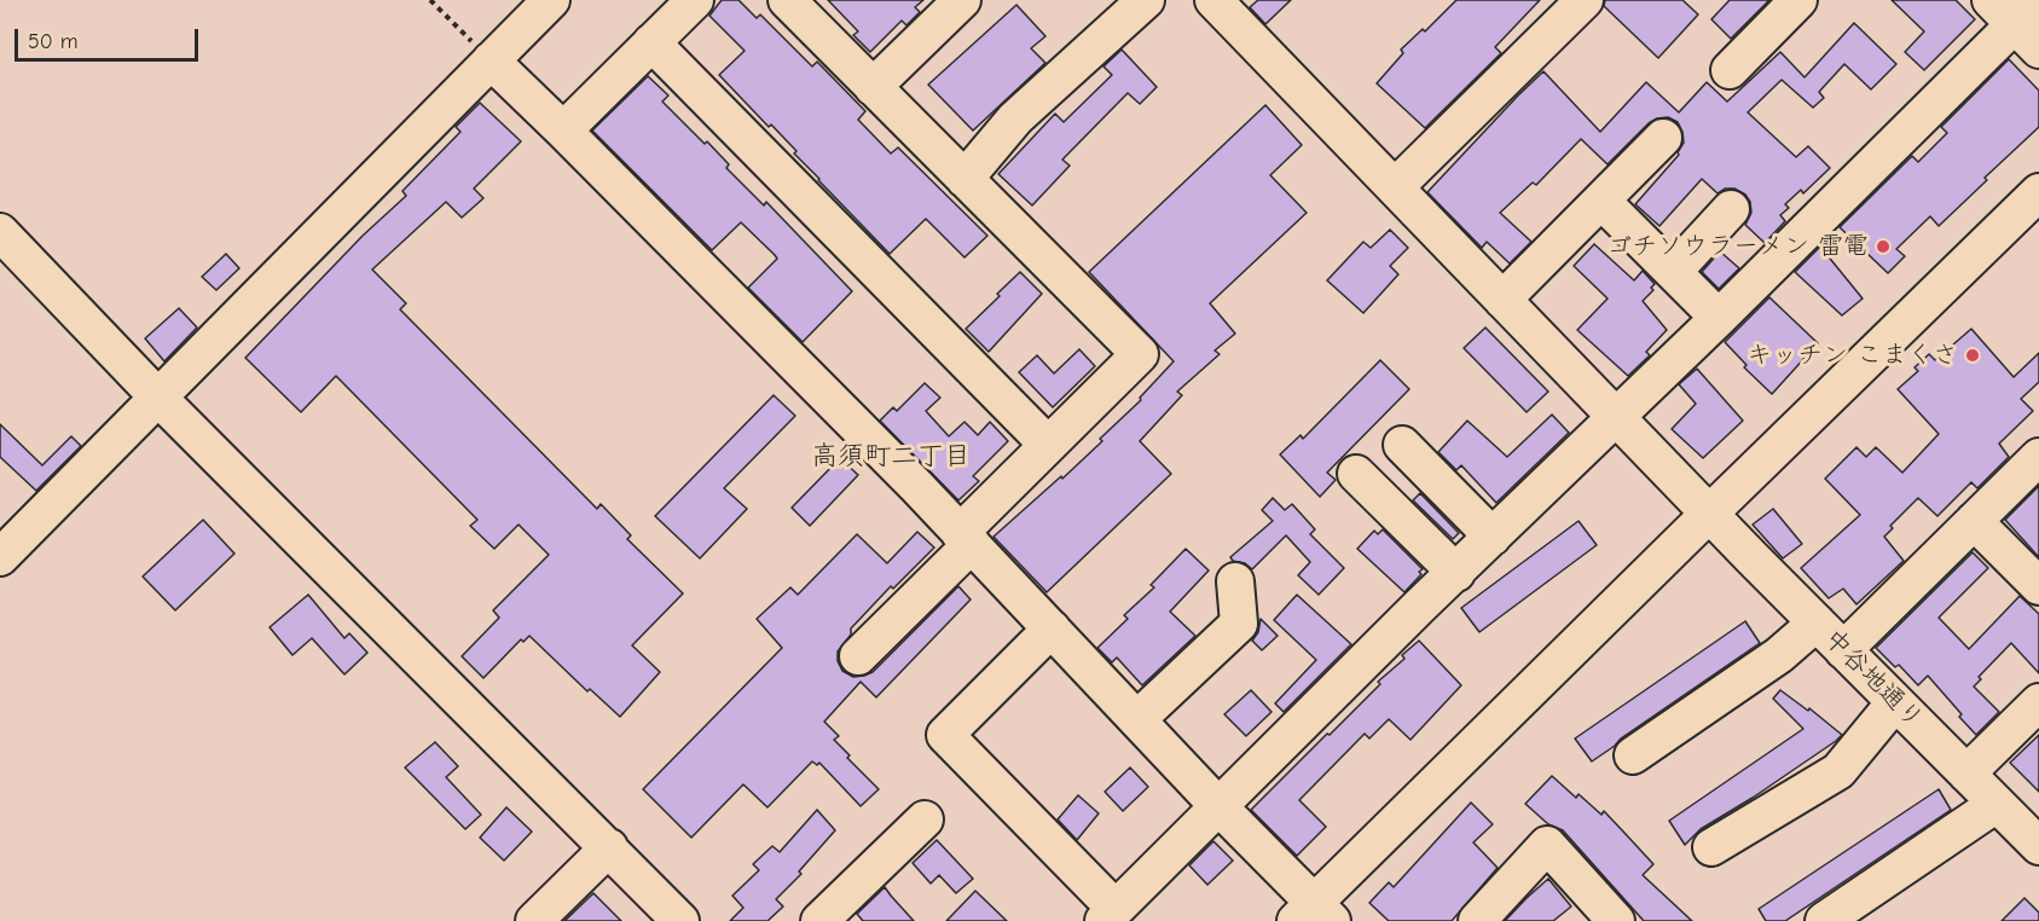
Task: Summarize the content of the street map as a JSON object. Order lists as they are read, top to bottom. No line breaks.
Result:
{"streets":{"street":["中谷地通り"]},"districts":["高須町二丁目"],"places":["ゴチソウラーメン 雷電","キッチン こまくさ"],"scale_bar":"50 m"}
